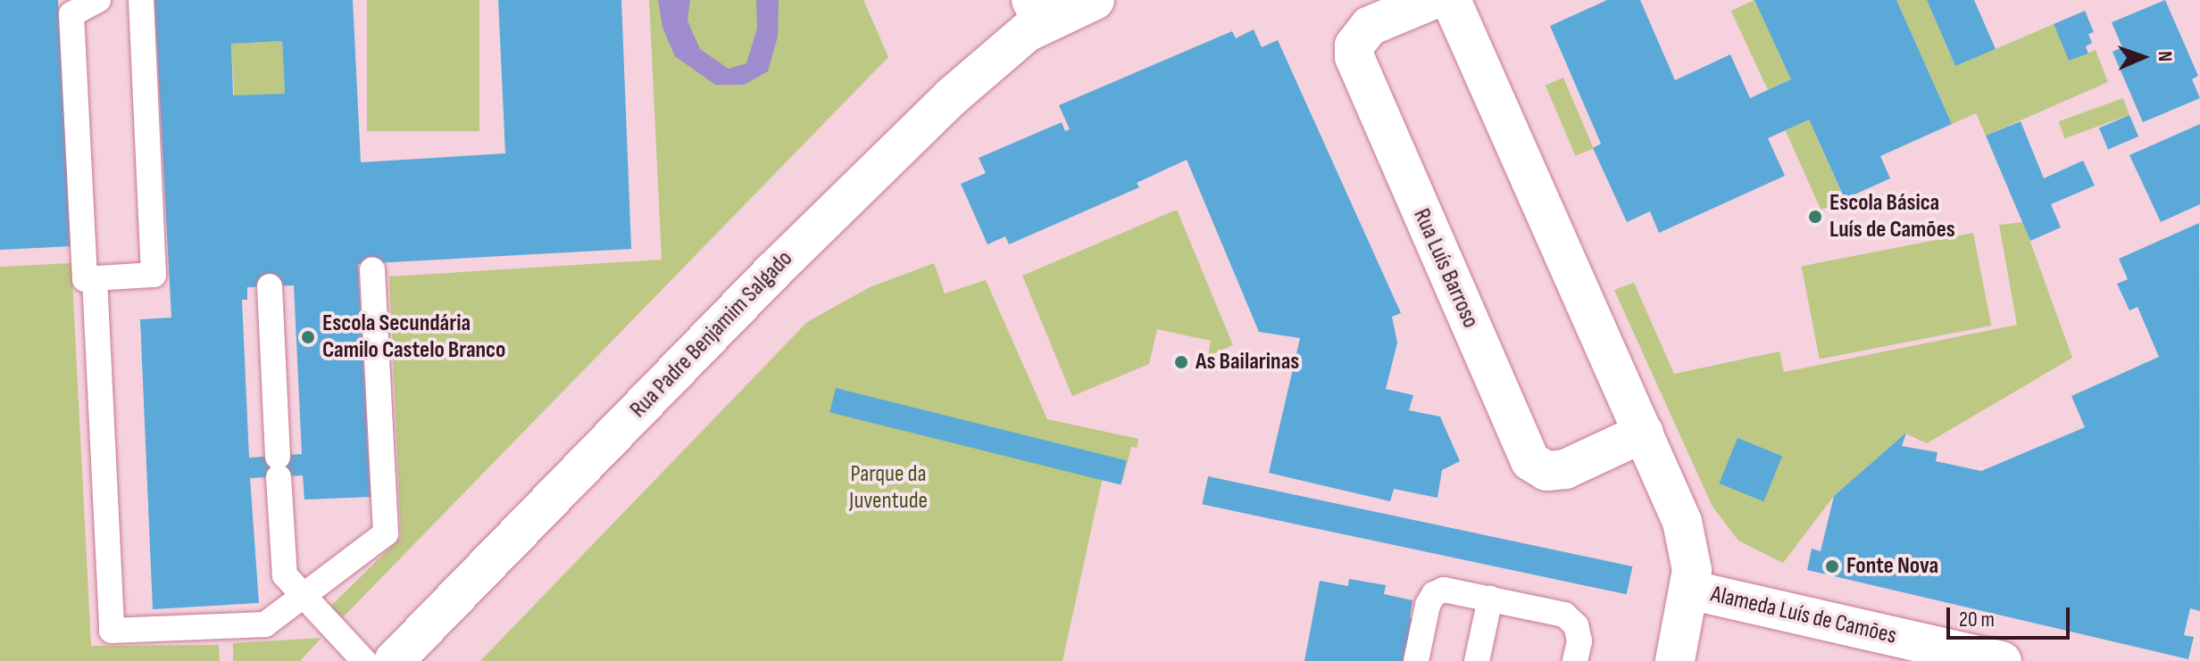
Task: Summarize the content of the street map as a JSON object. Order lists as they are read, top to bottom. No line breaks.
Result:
{"streets":{"street":["Rua Luís Barroso","Rua Padre Benjamim Salgado","Alameda Luís de Camões"]},"parks":["Parque da Juventude"],"places":["Escola Básica Luís de Camões","Escola Secundária Camilo Castelo Branco","As Bailarinas","Fonte Nova"],"scale_bar":"20 m","north":"right"}
